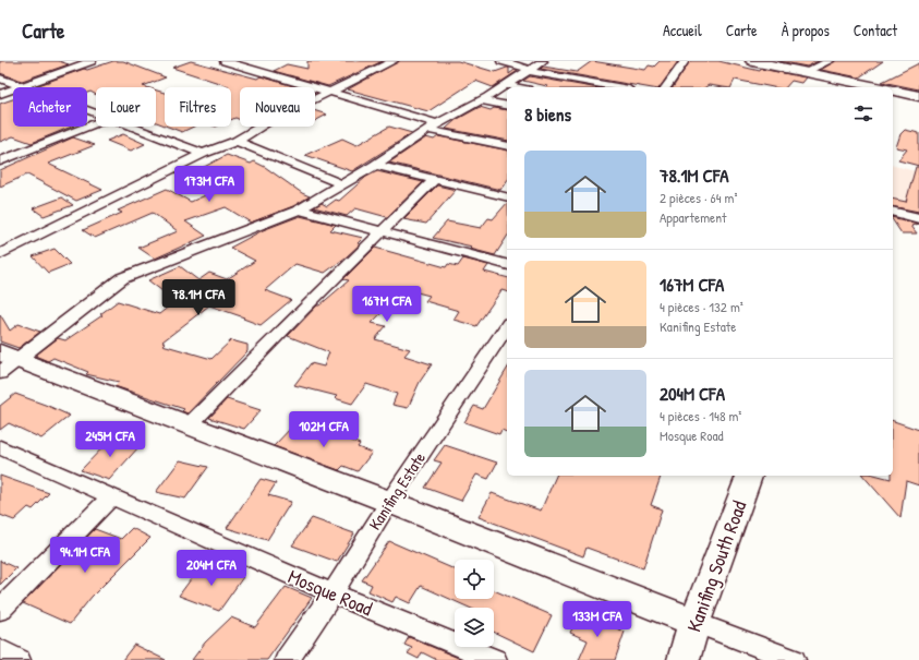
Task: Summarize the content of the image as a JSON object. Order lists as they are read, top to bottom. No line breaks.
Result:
{"streets":{"street":["Kanifing Estate","Kanifing South Road","Mosque Road"]},"crossings":[["Kanifing Estate","Mosque Road"]],"page":{"header":"Carte","nav":["Accueil","Carte","À propos","Contact"],"chip":["Acheter","Louer","Filtres","Nouveau"],"heading":"8 biens","list":[{"name":"78.1M CFA","note":"2 pièces · 64 m² · Appartement"},{"name":"167M CFA","note":"4 pièces · 132 m² · Kanifing Estate"},{"name":"204M CFA","note":"4 pièces · 148 m² · Mosque Road"}],"price":["173M CFA","78.1M CFA","167M CFA","102M CFA","245M CFA","94.1M CFA","204M CFA","133M CFA"]}}
